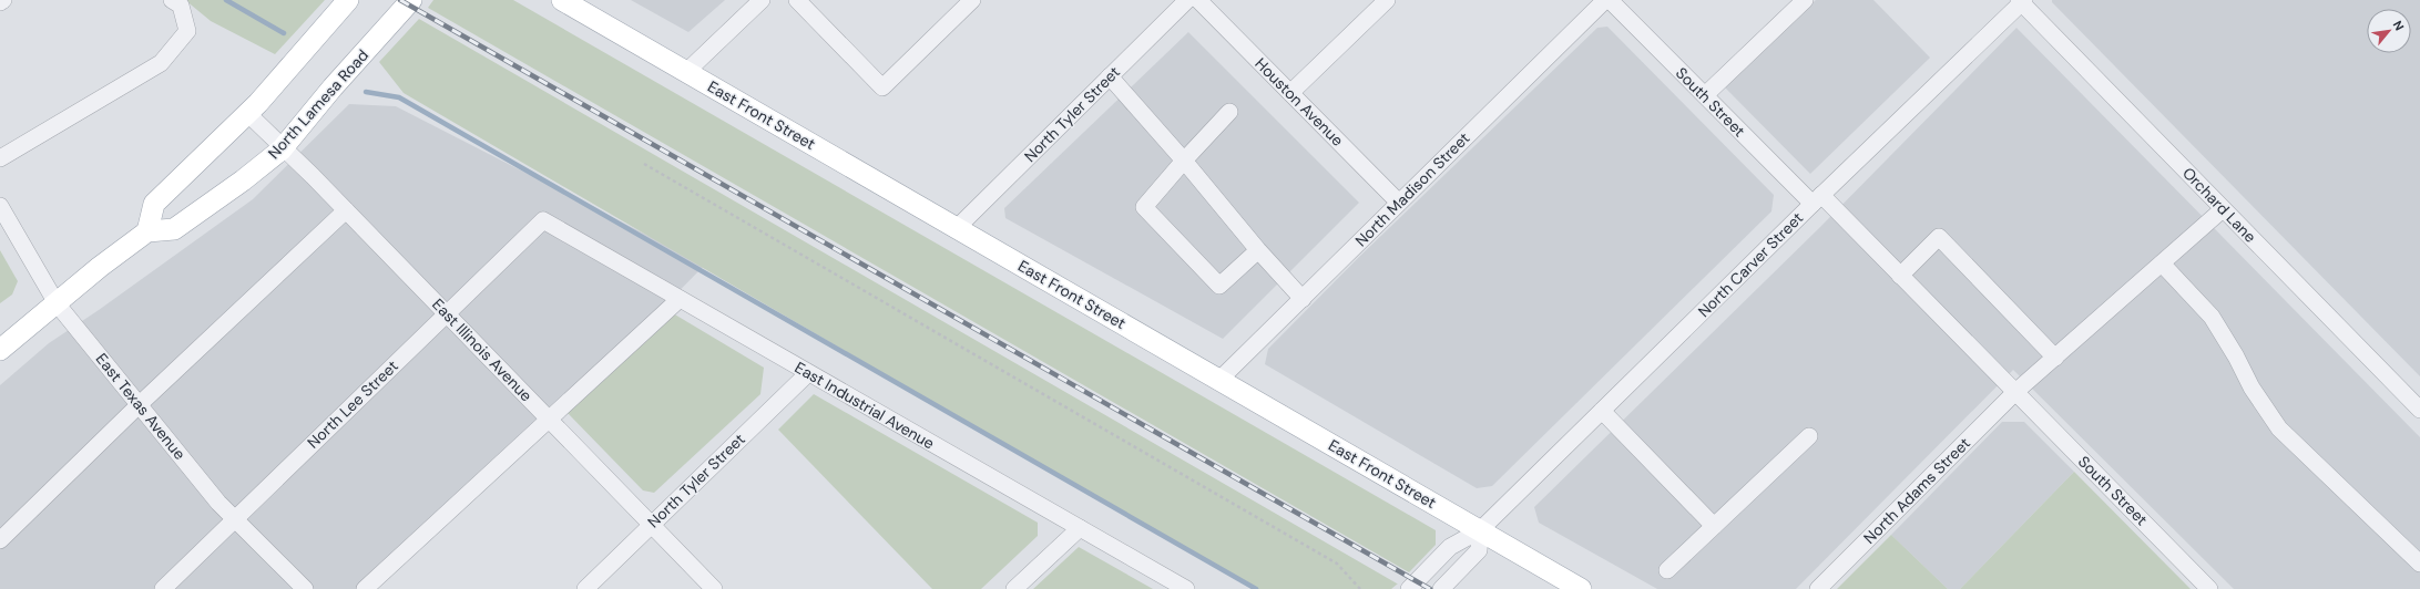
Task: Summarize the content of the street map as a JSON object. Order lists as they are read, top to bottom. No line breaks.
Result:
{"streets":{"main road":["North Lamesa Road","East Front Street"],"street":["Houston Avenue","South Street","North Tyler Street","North Madison Street","Orchard Lane","North Carver Street","East Illinois Avenue","North Lee Street","East Industrial Avenue","East Texas Avenue","North Adams Street"]},"crossings":[["Houston Avenue","North Madison Street"],["South Street","North Carver Street"],["South Street","North Adams Street"],["North Lamesa Road","East Illinois Avenue"],["North Tyler Street","East Front Street"],["North Tyler Street","East Illinois Avenue"],["North Tyler Street","East Industrial Avenue"],["East Front Street","North Madison Street"],["East Front Street","North Carver Street"],["Orchard Lane","North Carver Street"],["Orchard Lane","North Adams Street"],["East Illinois Avenue","North Lee Street"],["North Lee Street","East Industrial Avenue"],["North Lee Street","East Texas Avenue"]],"north":"top right"}
